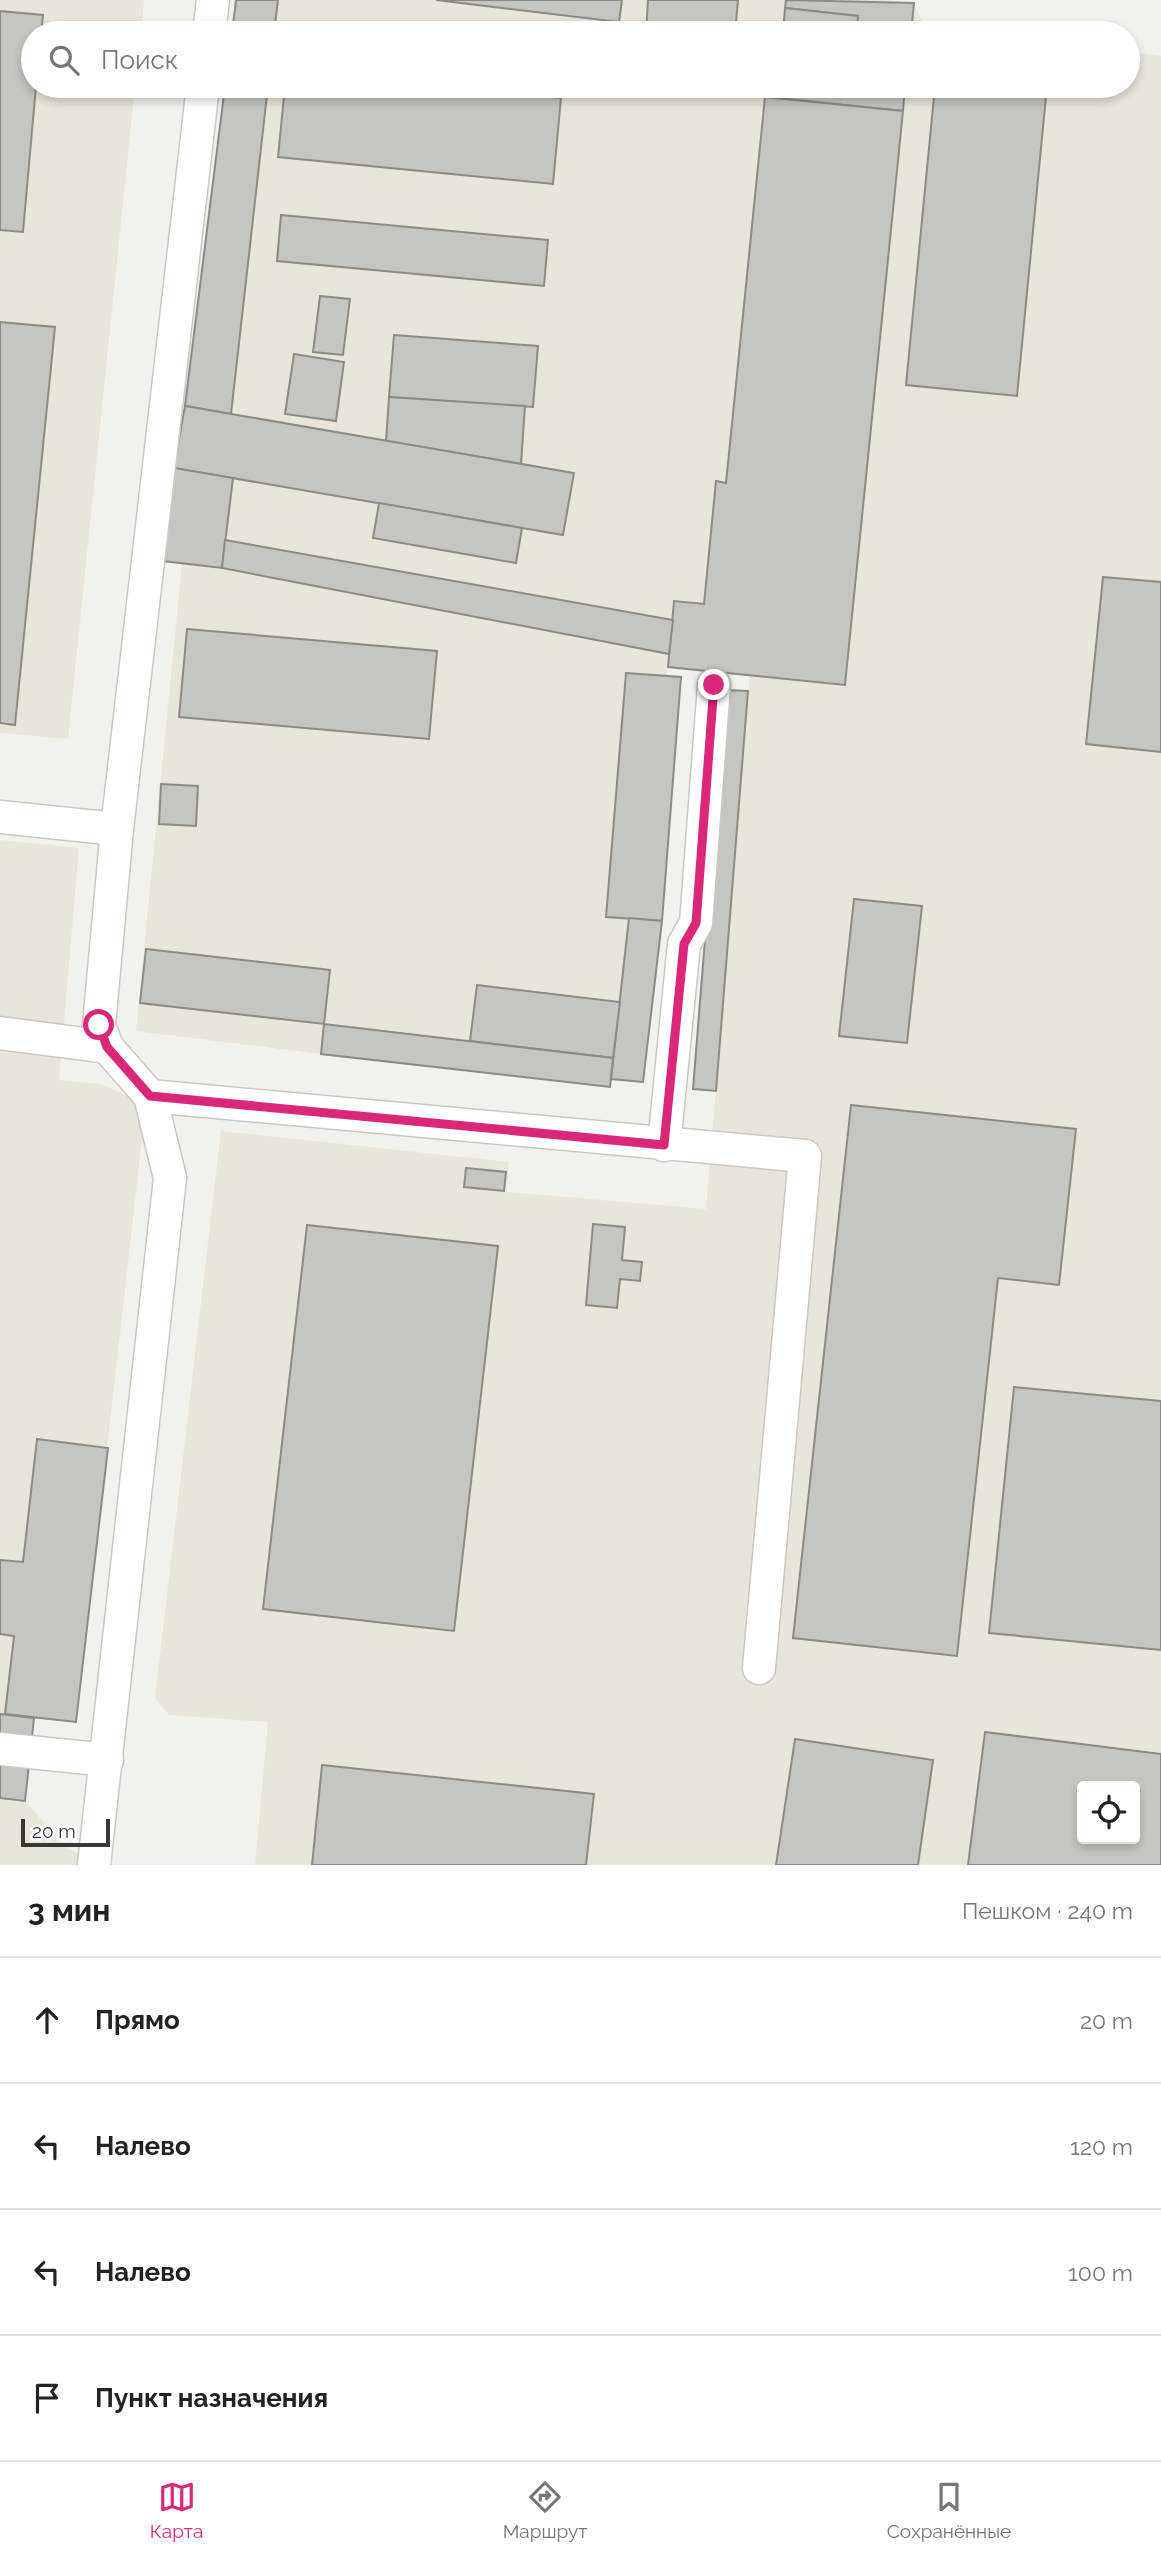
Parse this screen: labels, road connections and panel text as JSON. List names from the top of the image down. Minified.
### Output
{"scale_bar":"20 m","page":{"search":"Поиск","scale":"20 m","heading":["3 мин","Пешком · 240 m"],"list":[["Прямо","20 m"],["Налево","120 m"],["Налево","100 m"],"Пункт назначения"],"nav":["Карта","Маршрут","Сохранённые"]}}
